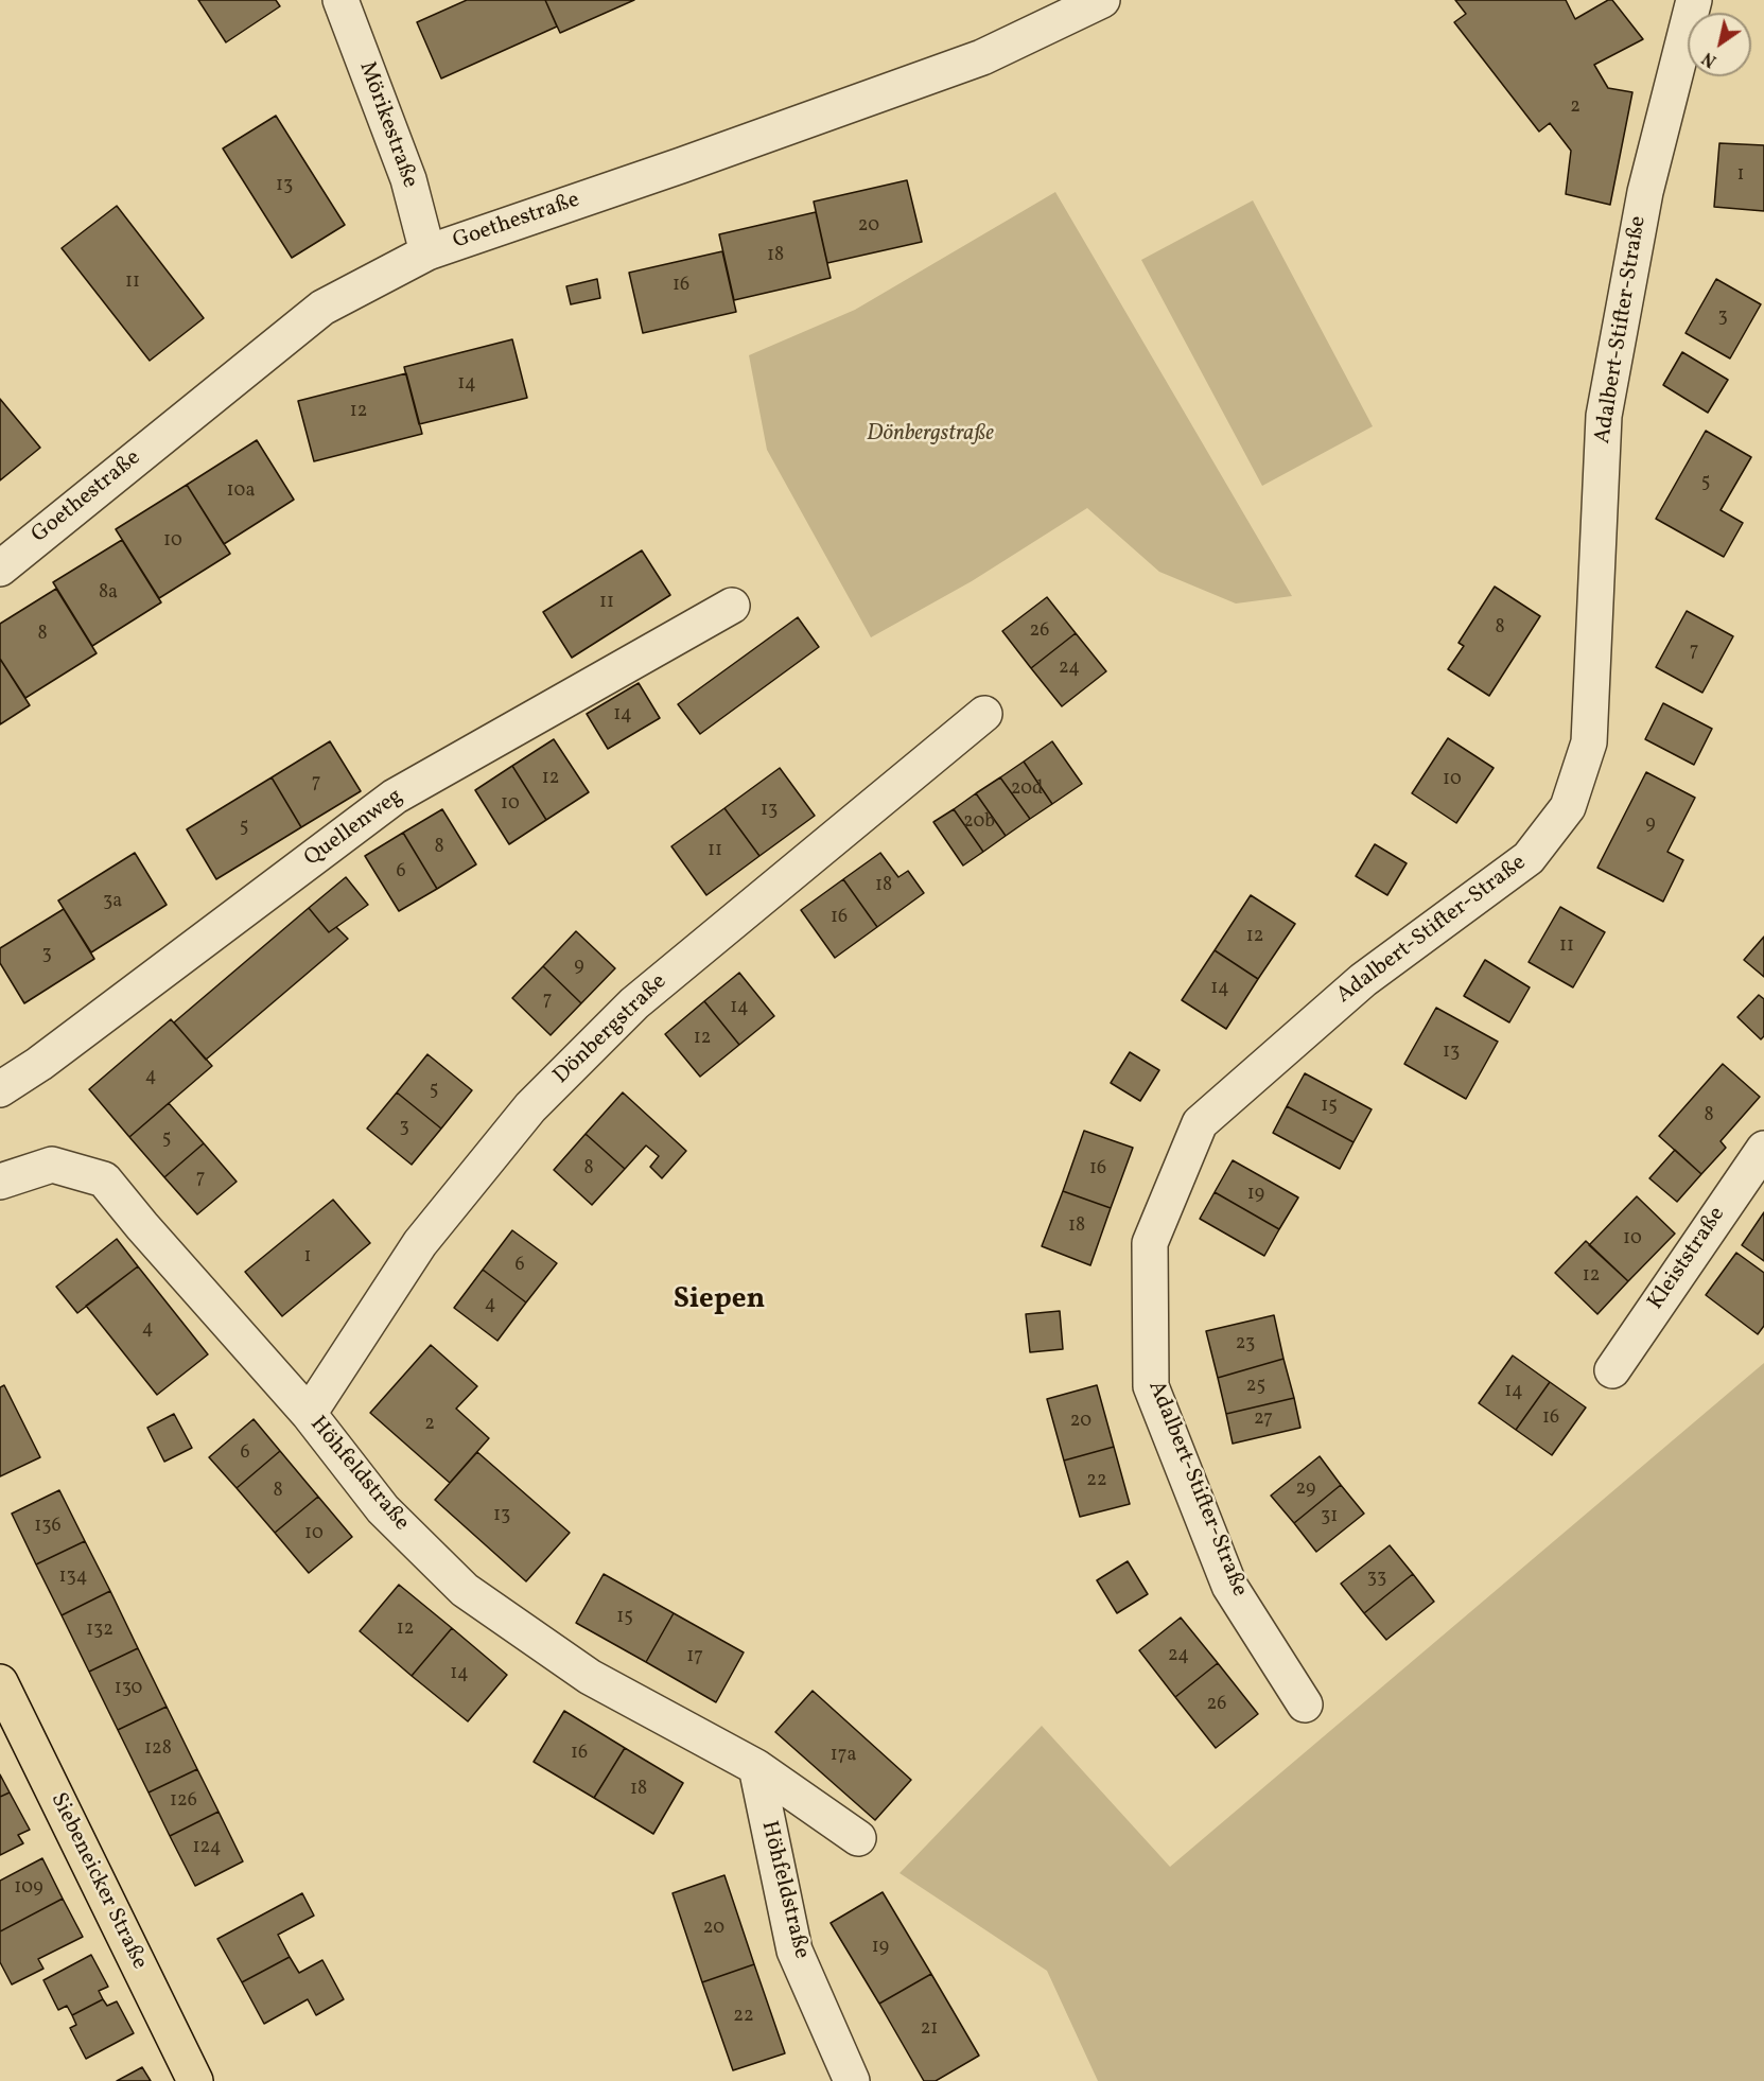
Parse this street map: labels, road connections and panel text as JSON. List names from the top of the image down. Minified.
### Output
{"streets":{"main road":["Siebeneicker Straße"],"street":["Mörikestraße","Goethestraße","Adalbert-Stifter-Straße","Quellenweg","Dönbergstraße","Kleiststraße","Höhfeldstraße"]},"crossings":[["Mörikestraße","Goethestraße"],["Dönbergstraße","Höhfeldstraße"]],"districts":["Siepen"],"parks":["Dönbergstraße"],"house_numbers":["2","1","13","20","18","11","16","3","14","12","5","10a","10","8a","11","8","26","8","7","24","14","12","10","7","20d","10","13","20b","9","5","8","11","6","18","3a","16","12","11","3","9","14","7","14","12","13","4","5","15","8","3","5","8","16","7","19","18","10","1","6","12","4","4","23","25","14","16","27","20","2","6","22","29","8","13","31","136","10","134","33","15","12","132","24","17","14","130","26","128","16","17a","18","126","124","109","20","19","22","21"],"north":"bottom left"}
